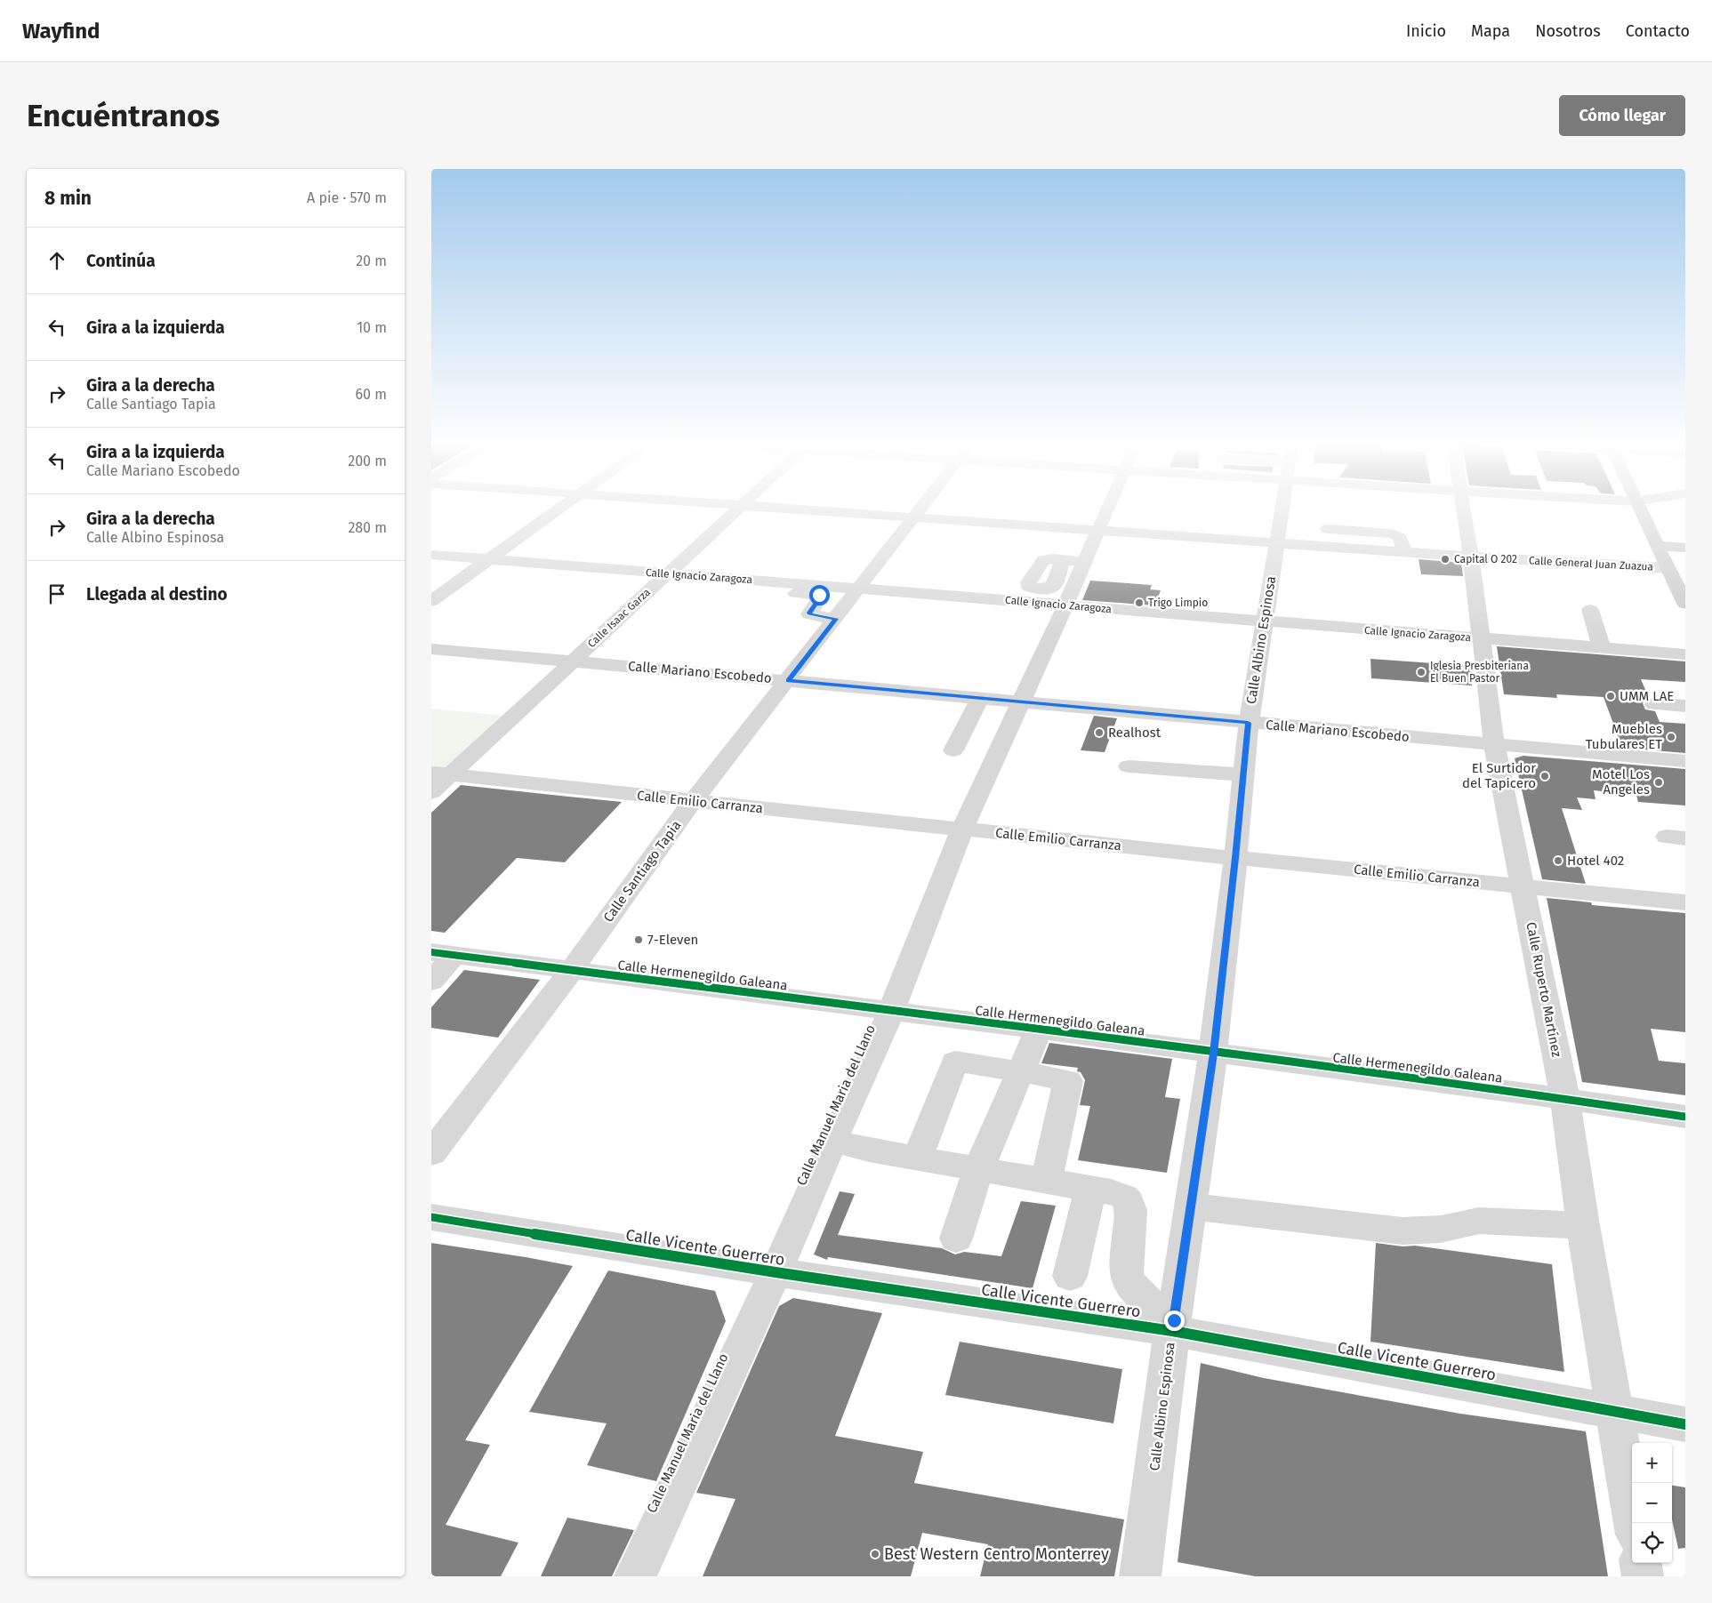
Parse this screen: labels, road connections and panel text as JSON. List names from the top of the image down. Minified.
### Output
{"streets":{"main road":["Calle General Juan Zuazua"],"street":["Calle Ignacio Zaragoza","Calle Isaac Garza","Calle Albino Espinosa","Calle Mariano Escobedo","Calle Emilio Carranza","Calle Santiago Tapia","Calle Hermenegildo Galeana","Calle Ruperto Martínez","Calle Manuel Maria del Llano","Calle Vicente Guerrero"]},"crossings":[["Calle General Juan Zuazua","Calle Albino Espinosa"],["Calle General Juan Zuazua","Calle Santiago Tapia"],["Calle General Juan Zuazua","Calle Ruperto Martínez"],["Calle General Juan Zuazua","Calle Manuel Maria del Llano"],["Calle Ignacio Zaragoza","Calle Isaac Garza"],["Calle Ignacio Zaragoza","Calle Albino Espinosa"],["Calle Ignacio Zaragoza","Calle Santiago Tapia"],["Calle Ignacio Zaragoza","Calle Ruperto Martínez"],["Calle Ignacio Zaragoza","Calle Manuel Maria del Llano"],["Calle Isaac Garza","Calle Mariano Escobedo"],["Calle Isaac Garza","Calle Emilio Carranza"],["Calle Albino Espinosa","Calle Mariano Escobedo"],["Calle Albino Espinosa","Calle Emilio Carranza"],["Calle Albino Espinosa","Calle Hermenegildo Galeana"],["Calle Albino Espinosa","Calle Vicente Guerrero"],["Calle Mariano Escobedo","Calle Santiago Tapia"],["Calle Mariano Escobedo","Calle Ruperto Martínez"],["Calle Mariano Escobedo","Calle Manuel Maria del Llano"],["Calle Emilio Carranza","Calle Santiago Tapia"],["Calle Emilio Carranza","Calle Ruperto Martínez"],["Calle Emilio Carranza","Calle Manuel Maria del Llano"],["Calle Santiago Tapia","Calle Hermenegildo Galeana"],["Calle Hermenegildo Galeana","Calle Ruperto Martínez"],["Calle Hermenegildo Galeana","Calle Manuel Maria del Llano"],["Calle Ruperto Martínez","Calle Vicente Guerrero"],["Calle Manuel Maria del Llano","Calle Vicente Guerrero"]],"places":["Capital O 202","Trigo Limpio","Iglesia Presbiteriana El Buen Pastor","UMM LAE","Realhost","Muebles Tubulares ET","El Surtidor del Tapicero","Motel Los Angeles","Hotel 402","7-Eleven","Best Western Centro Monterrey"],"page":{"header":"Wayfind","nav":["Inicio","Mapa","Nosotros","Contacto"],"buttons":"Cómo llegar","title":"Encuéntranos","heading":["8 min","A pie · 570 m"],"list":[["Continúa","20 m"],["Gira a la izquierda","10 m"],["Gira a la derecha","Calle Santiago Tapia","60 m"],["Gira a la izquierda","Calle Mariano Escobedo","200 m"],["Gira a la derecha","Calle Albino Espinosa","280 m"],"Llegada al destino"],"map_buttons":["+","−"]}}
